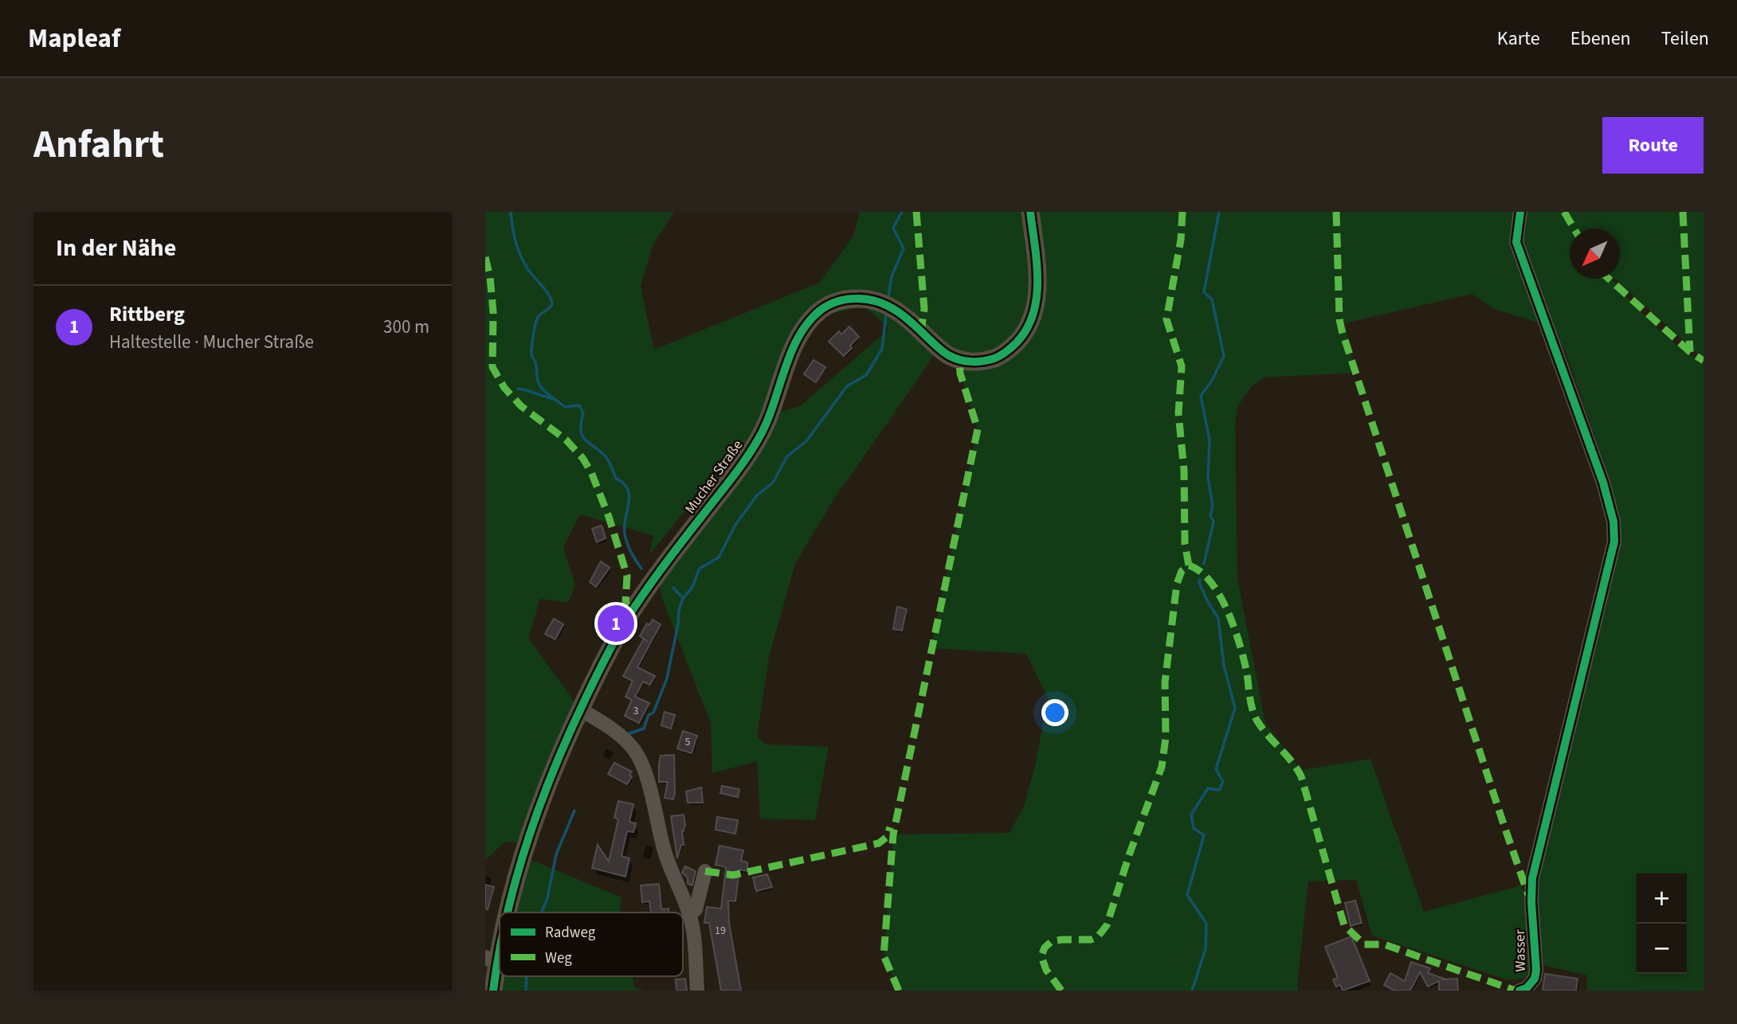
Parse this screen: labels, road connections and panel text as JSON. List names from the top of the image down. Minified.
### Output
{"streets":{"main road":["Mucher Straße"],"street":["Wasser"]},"house_numbers":["3","5","19"],"legend":["Radweg","Weg"],"north":"bottom left","page":{"header":"Mapleaf","nav":["Karte","Ebenen","Teilen"],"title":"Anfahrt","buttons":"Route","heading":"In der Nähe","list":[{"mark":"1","name":"Rittberg","note":"Haltestelle · Mucher Straße","value":"300 m"}],"pins":"1","map_buttons":["+","−"]}}
